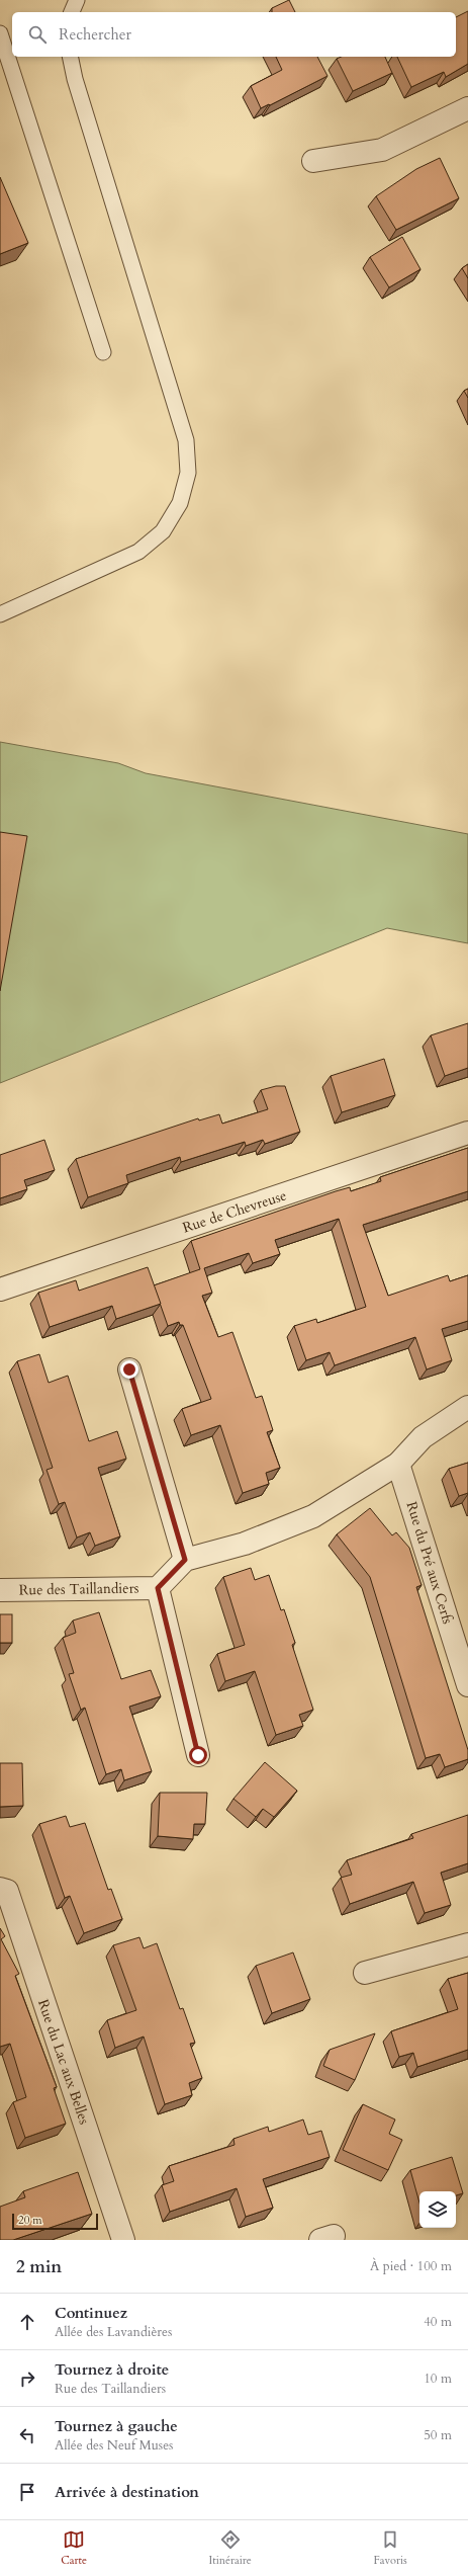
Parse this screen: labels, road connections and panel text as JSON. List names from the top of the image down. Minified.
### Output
{"streets":{"street":["Rue de Chevreuse","Rue du Pré aux Cerfs","Rue des Taillandiers","Rue du Lac aux Belles"]},"scale_bar":"20 m","page":{"search":"Rechercher","scale":"20 m","heading":["2 min","À pied · 100 m"],"list":[["Continuez","Allée des Lavandières","40 m"],["Tournez à droite","Rue des Taillandiers","10 m"],["Tournez à gauche","Allée des Neuf Muses","50 m"],"Arrivée à destination"],"nav":["Carte","Itinéraire","Favoris"]}}
